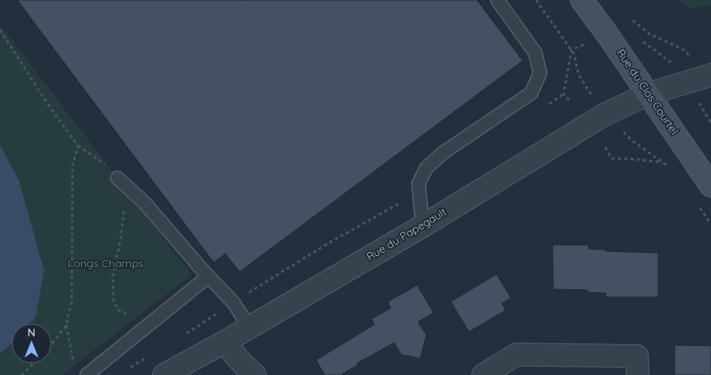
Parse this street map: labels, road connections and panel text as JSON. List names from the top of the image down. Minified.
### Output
{"streets":{"main road":["Rue du Clos Courtel"],"street":["Rue du Papegault"]},"crossings":[["Rue du Clos Courtel","Rue du Papegault"]],"parks":["Longs Champs"],"north":"top"}
